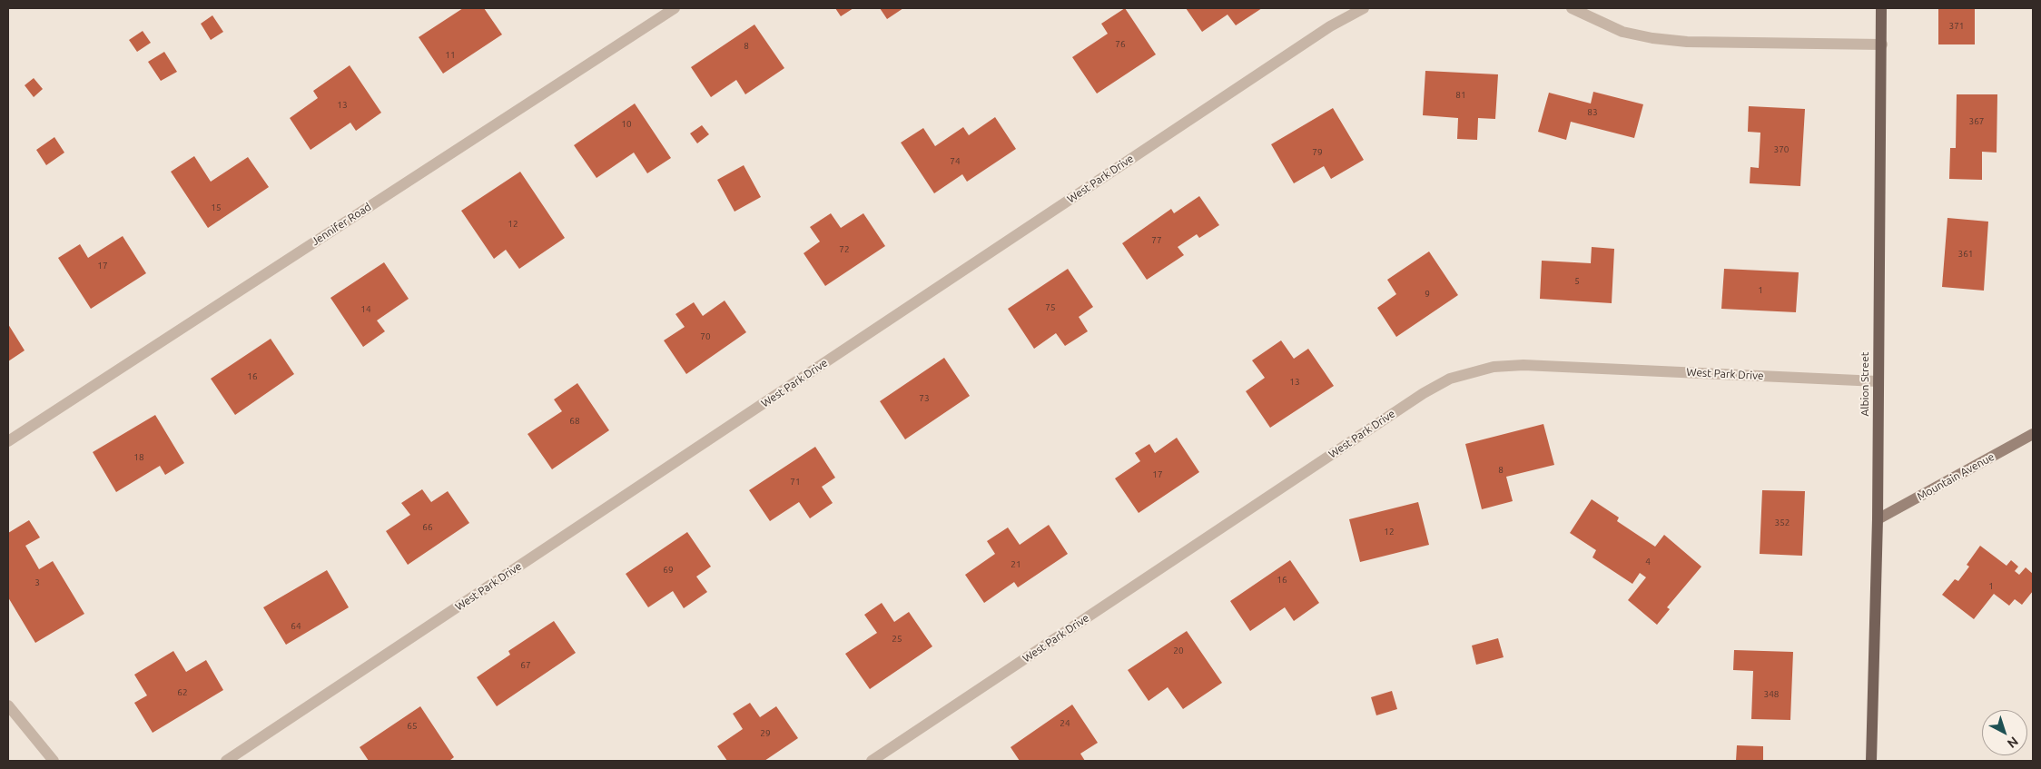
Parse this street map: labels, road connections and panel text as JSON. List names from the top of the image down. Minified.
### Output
{"streets":{"main road":["Albion Street","Mountain Avenue"],"street":["West Park Drive","Jennifer Road"]},"crossings":[["West Park Drive","Albion Street"],["Albion Street","Mountain Avenue"]],"house_numbers":["371","76","8","11","81","13","83","367","10","370","79","74","15","12","77","72","361","17","5","1","9","75","14","70","16","13","73","68","18","8","17","71","352","66","12","4","21","69","16","3","1","64","25","20","67","62","348","24","65","29"],"north":"bottom right"}
